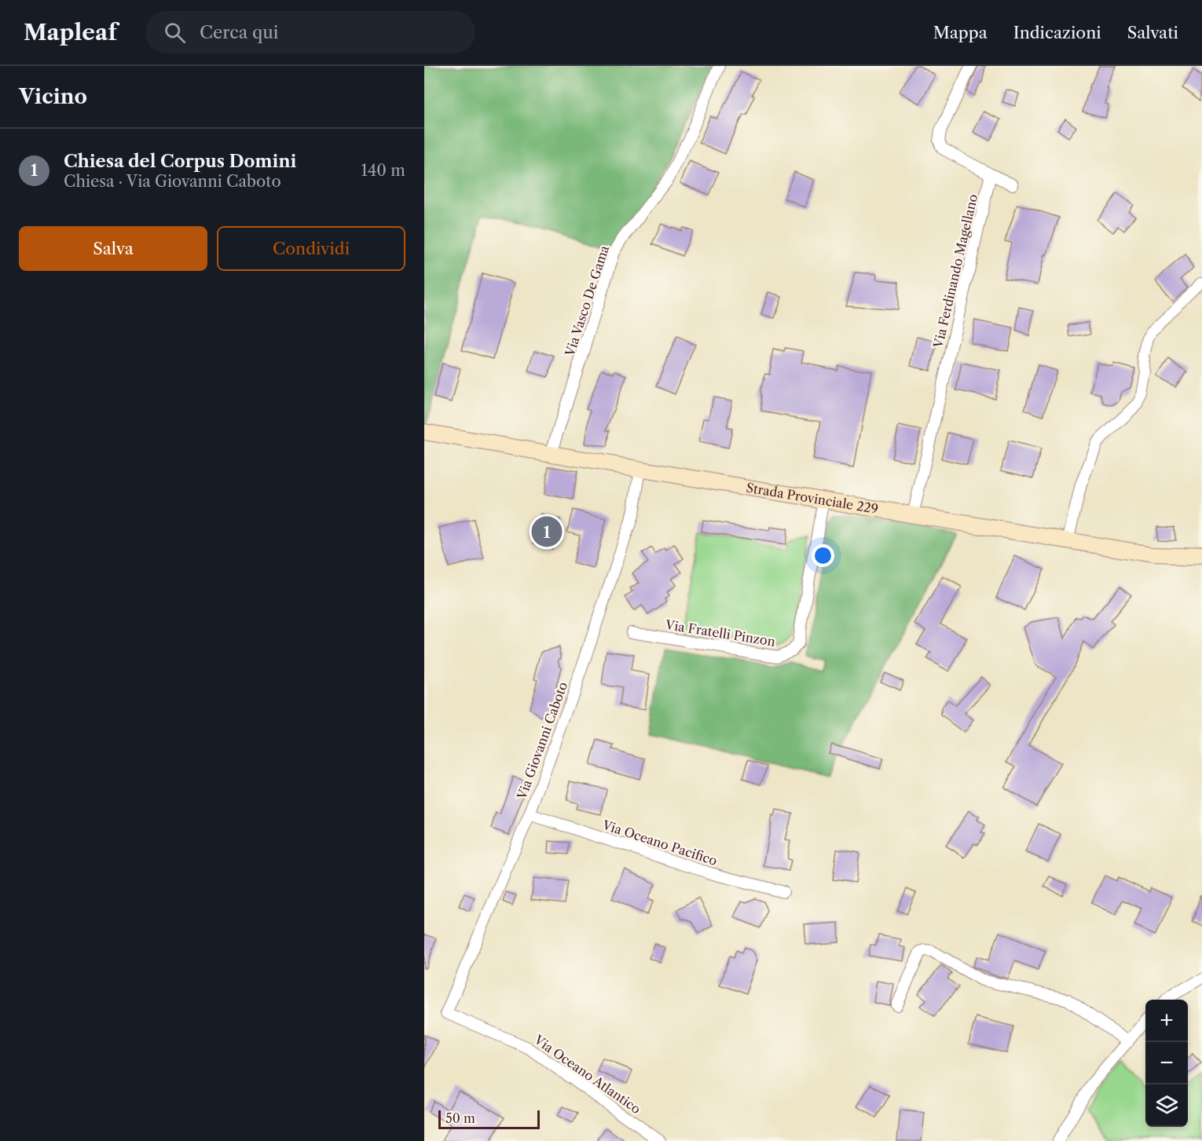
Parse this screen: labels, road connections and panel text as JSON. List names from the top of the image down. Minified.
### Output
{"streets":{"street":["Via Ferdinando Magellano","Via Vasco De Gama","Strada Provinciale 229","Via Fratelli Pinzon","Via Giovanni Caboto","Via Oceano Pacifico","Via Oceano Atlantico"]},"crossings":[["Via Ferdinando Magellano","Strada Provinciale 229"],["Via Vasco De Gama","Strada Provinciale 229"],["Strada Provinciale 229","Via Fratelli Pinzon"],["Strada Provinciale 229","Via Giovanni Caboto"],["Via Giovanni Caboto","Via Oceano Pacifico"],["Via Giovanni Caboto","Via Oceano Atlantico"]],"scale_bar":"50 m","page":{"header":"Mapleaf","search":"Cerca qui","nav":["Mappa","Indicazioni","Salvati"],"heading":"Vicino","list":[{"mark":"1","name":"Chiesa del Corpus Domini","note":"Chiesa · Via Giovanni Caboto","value":"140 m"}],"buttons":["Salva","Condividi"],"pins":"1","map_buttons":["+","−"],"scale":"50 m"}}
